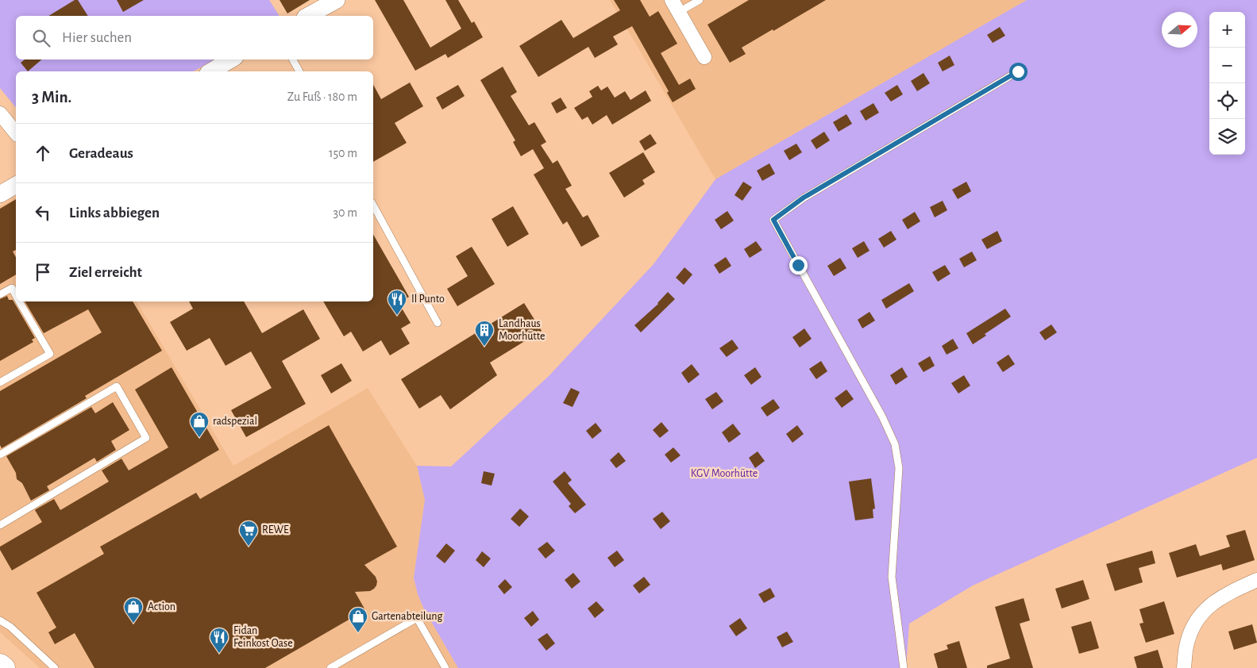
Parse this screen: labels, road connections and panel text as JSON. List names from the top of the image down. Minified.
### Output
{"parks":["KGV Moorhütte"],"places":{"restaurant":["Il Punto","Fidan Feinkost Oase"],"building":["Landhaus Moorhütte"],"shop":["radspezial","Action","Gartenabteilung"],"supermarket":["REWE"]},"north":"right","page":{"map_buttons":["+","−"],"search":"Hier suchen","heading":["3 Min.","Zu Fuß · 180 m"],"list":[["Geradeaus","150 m"],["Links abbiegen","30 m"],"Ziel erreicht"]}}
